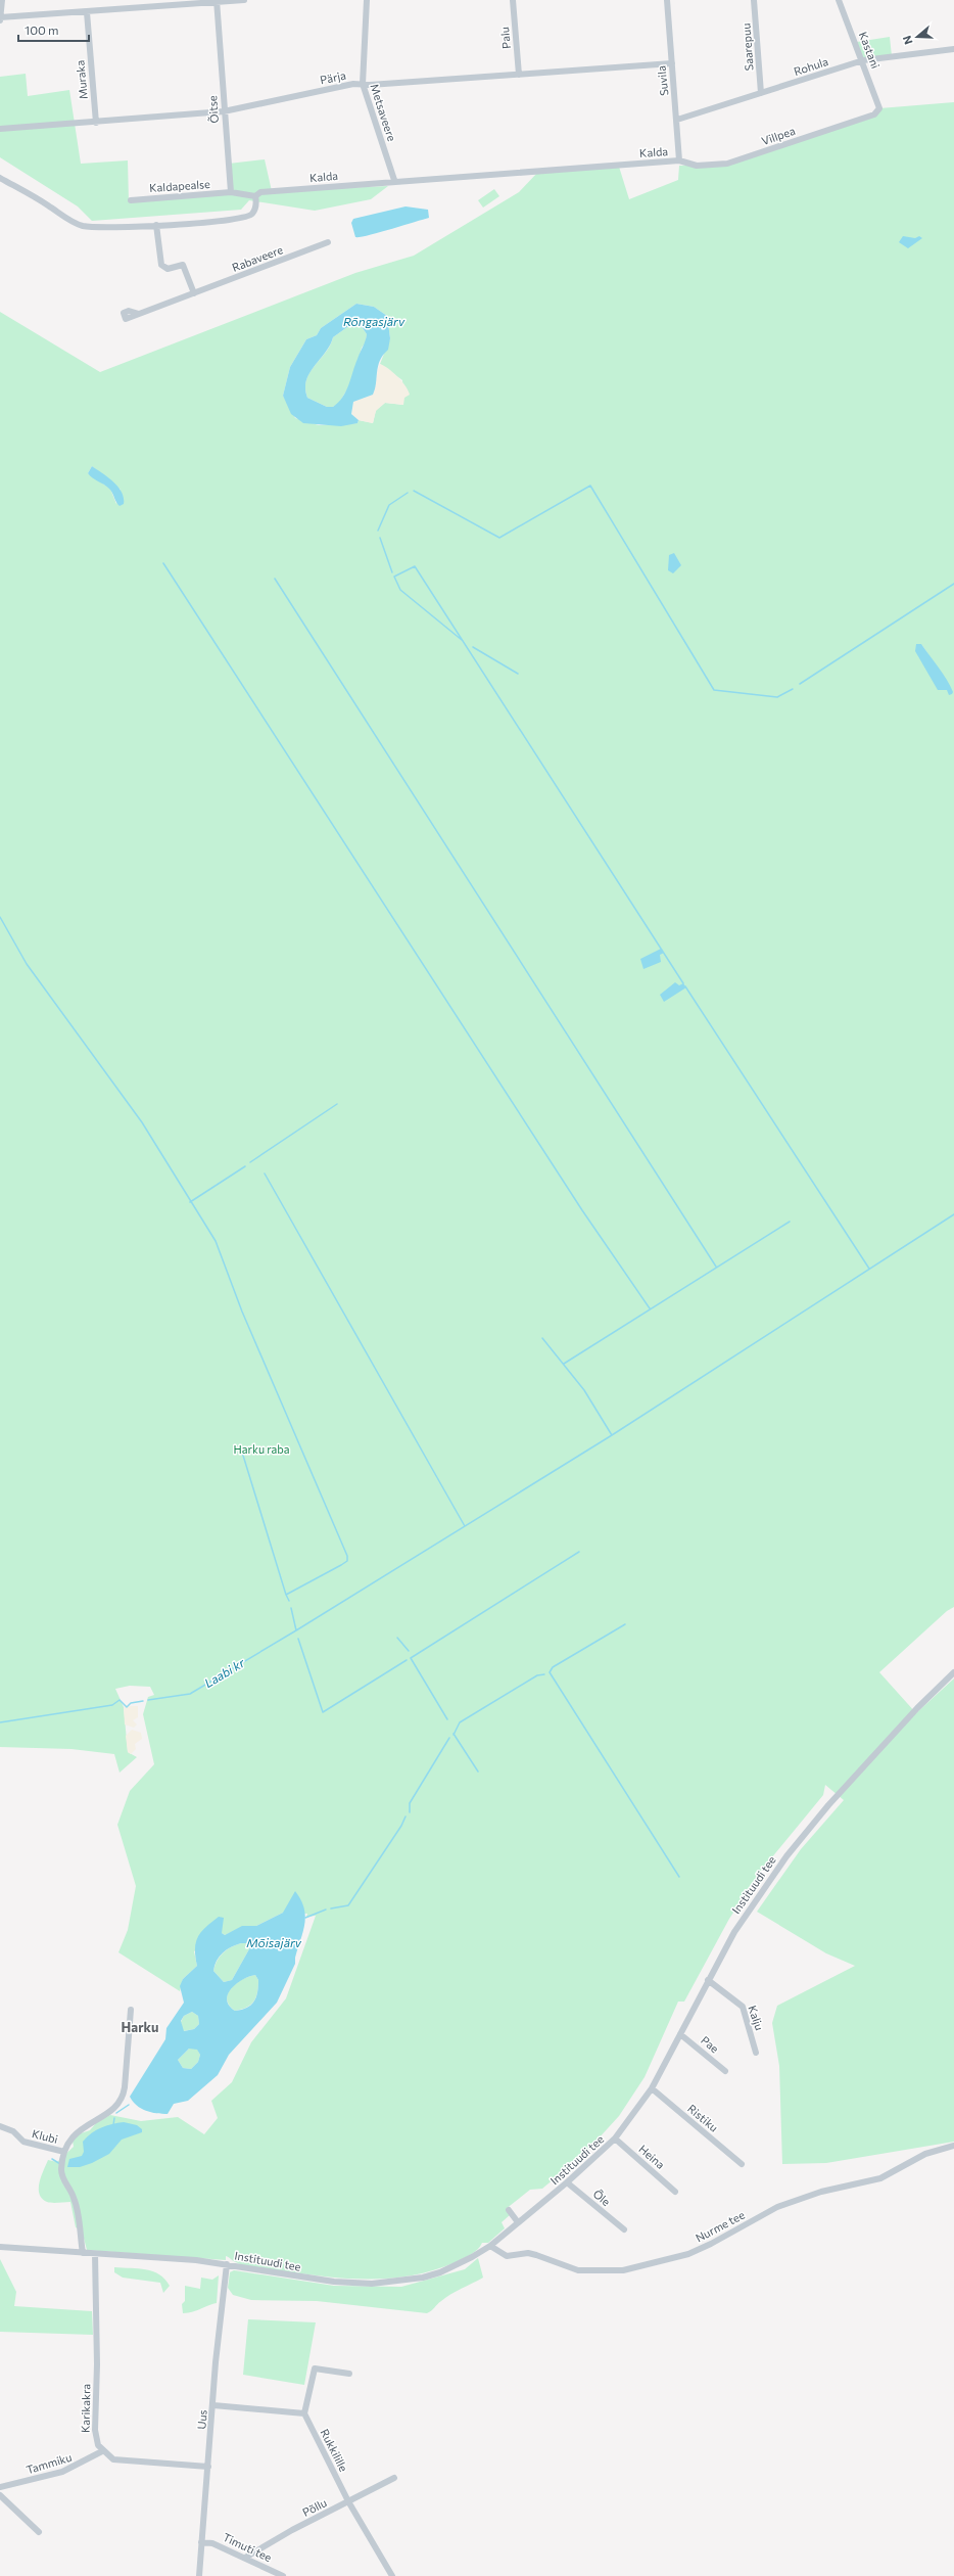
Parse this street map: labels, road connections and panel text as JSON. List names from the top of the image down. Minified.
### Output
{"streets":{"street":["Palu","Saarepuu","Kastani","Rohula","Pärja","Muraka","Suvila","Õitse","Metsaveere","Villpea","Kalda","Kaldapealse","Rabaveere","Instituudi tee","Kalju","Pae","Ristiku","Klubi","Heina","Õle","Nurme tee","Karikakra","Uus","Rukkilille","Tammiku","Põllu","Timuti tee"]},"crossings":[["Palu","Pärja"],["Saarepuu","Rohula"],["Kastani","Rohula"],["Kastani","Villpea"],["Rohula","Suvila"],["Pärja","Muraka"],["Pärja","Suvila"],["Pärja","Õitse"],["Pärja","Metsaveere"],["Suvila","Villpea"],["Suvila","Kalda"],["Õitse","Kaldapealse"],["Metsaveere","Kalda"],["Villpea","Kalda"],["Instituudi tee","Kalju"],["Instituudi tee","Pae"],["Instituudi tee","Ristiku"],["Instituudi tee","Heina"],["Instituudi tee","Õle"],["Instituudi tee","Nurme tee"],["Instituudi tee","Karikakra"],["Instituudi tee","Uus"],["Karikakra","Tammiku"],["Uus","Timuti tee"],["Rukkilille","Põllu"],["Põllu","Timuti tee"]],"districts":["Harku"],"water":["Rõngasjärv","Laabi kr","Mõisajärv"],"parks":["Harku raba"],"scale_bar":"100 m","north":"left"}
